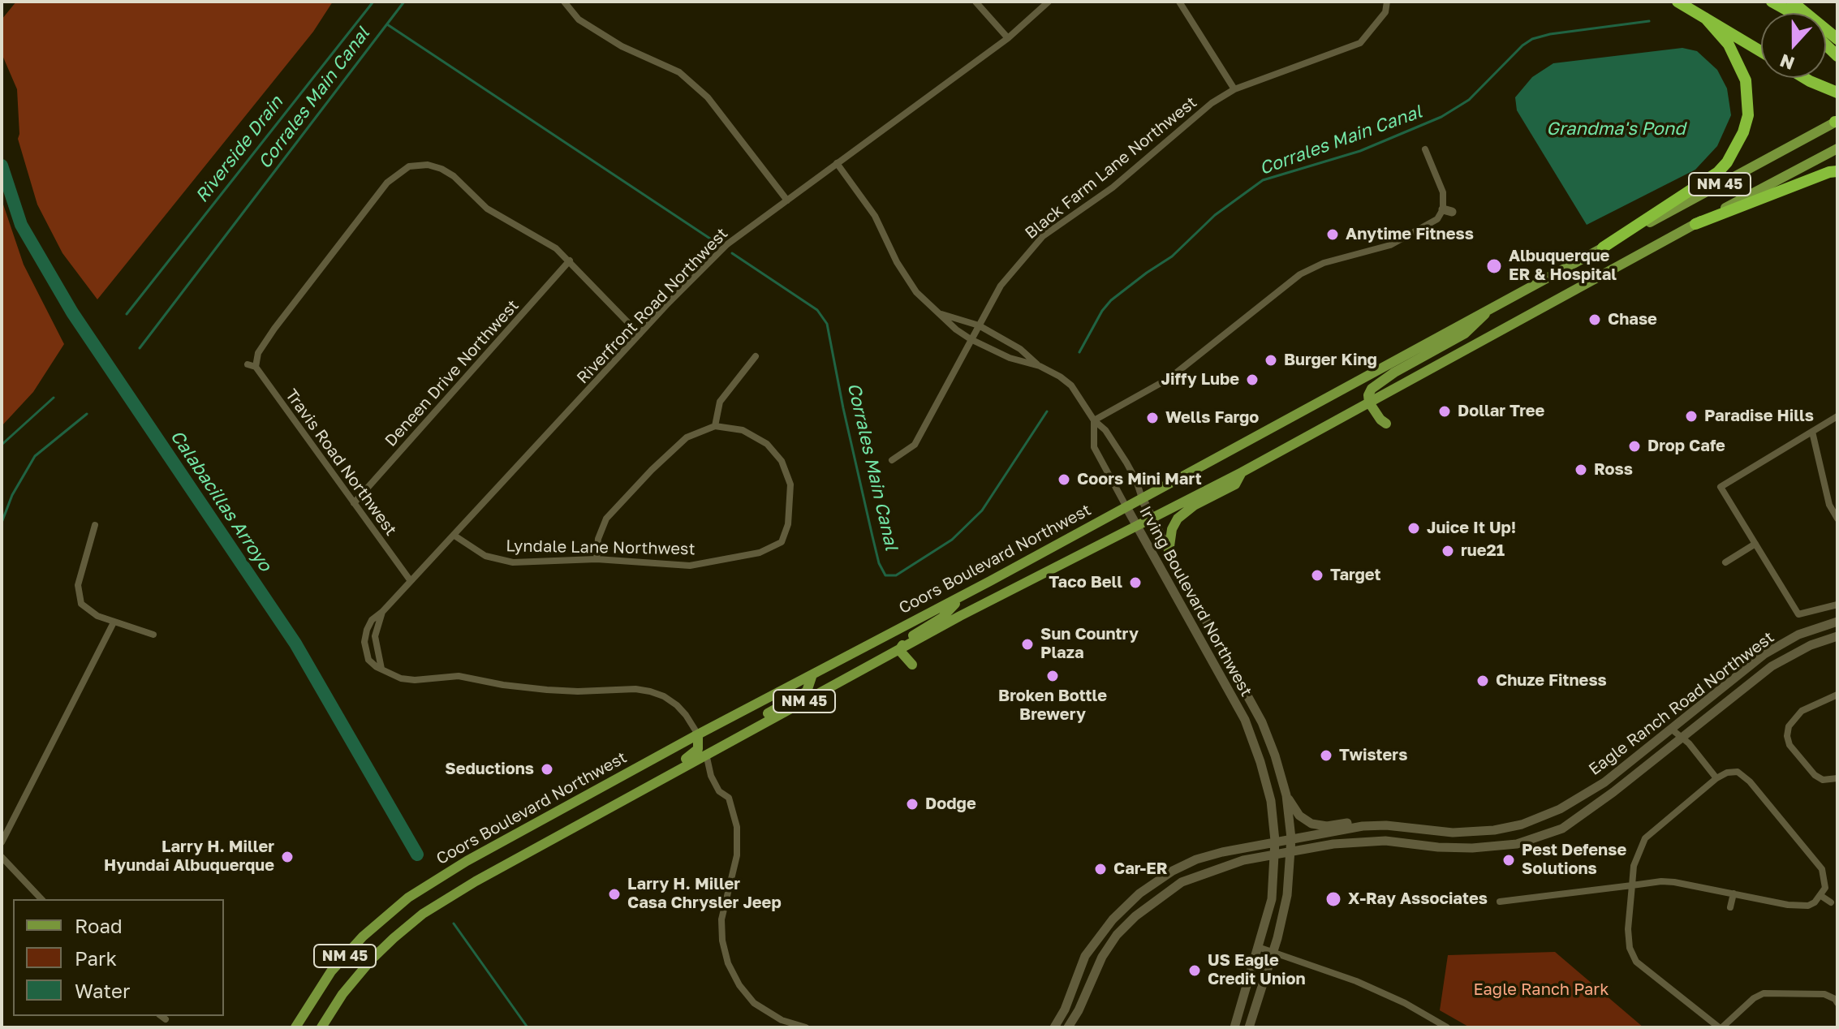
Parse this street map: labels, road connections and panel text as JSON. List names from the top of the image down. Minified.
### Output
{"streets":{"main road":["NM 45","Coors Boulevard Northwest","Irving Boulevard Northwest","Eagle Ranch Road Northwest"],"street":["Black Farm Lane Northwest","Riverfront Road Northwest","Deneen Drive Northwest","Travis Road Northwest","Lyndale Lane Northwest"]},"crossings":[["Riverfront Road Northwest","Travis Road Northwest"],["Riverfront Road Northwest","Lyndale Lane Northwest"],["Deneen Drive Northwest","Travis Road Northwest"],["Coors Boulevard Northwest","Irving Boulevard Northwest"],["Irving Boulevard Northwest","Eagle Ranch Road Northwest"]],"water":["Corrales Main Canal","Grandma's Pond","Riverside Drain","Calabacillas Arroyo"],"parks":["Eagle Ranch Park"],"places":["Anytime Fitness","Albuquerque ER & Hospital","Chase","Burger King","Jiffy Lube","Dollar Tree","Paradise Hills","Wells Fargo","Drop Cafe","Ross","Coors Mini Mart","Juice It Up!","rue21","Target","Taco Bell","Sun Country Plaza","Broken Bottle Brewery","Chuze Fitness","Twisters","Seductions","Dodge","Larry H. Miller Hyundai Albuquerque","Pest Defense Solutions","Car-ER","Larry H. Miller Casa Chrysler Jeep","X-Ray Associates","US Eagle Credit Union"],"legend":["Road","Park","Water"],"north":"bottom"}
